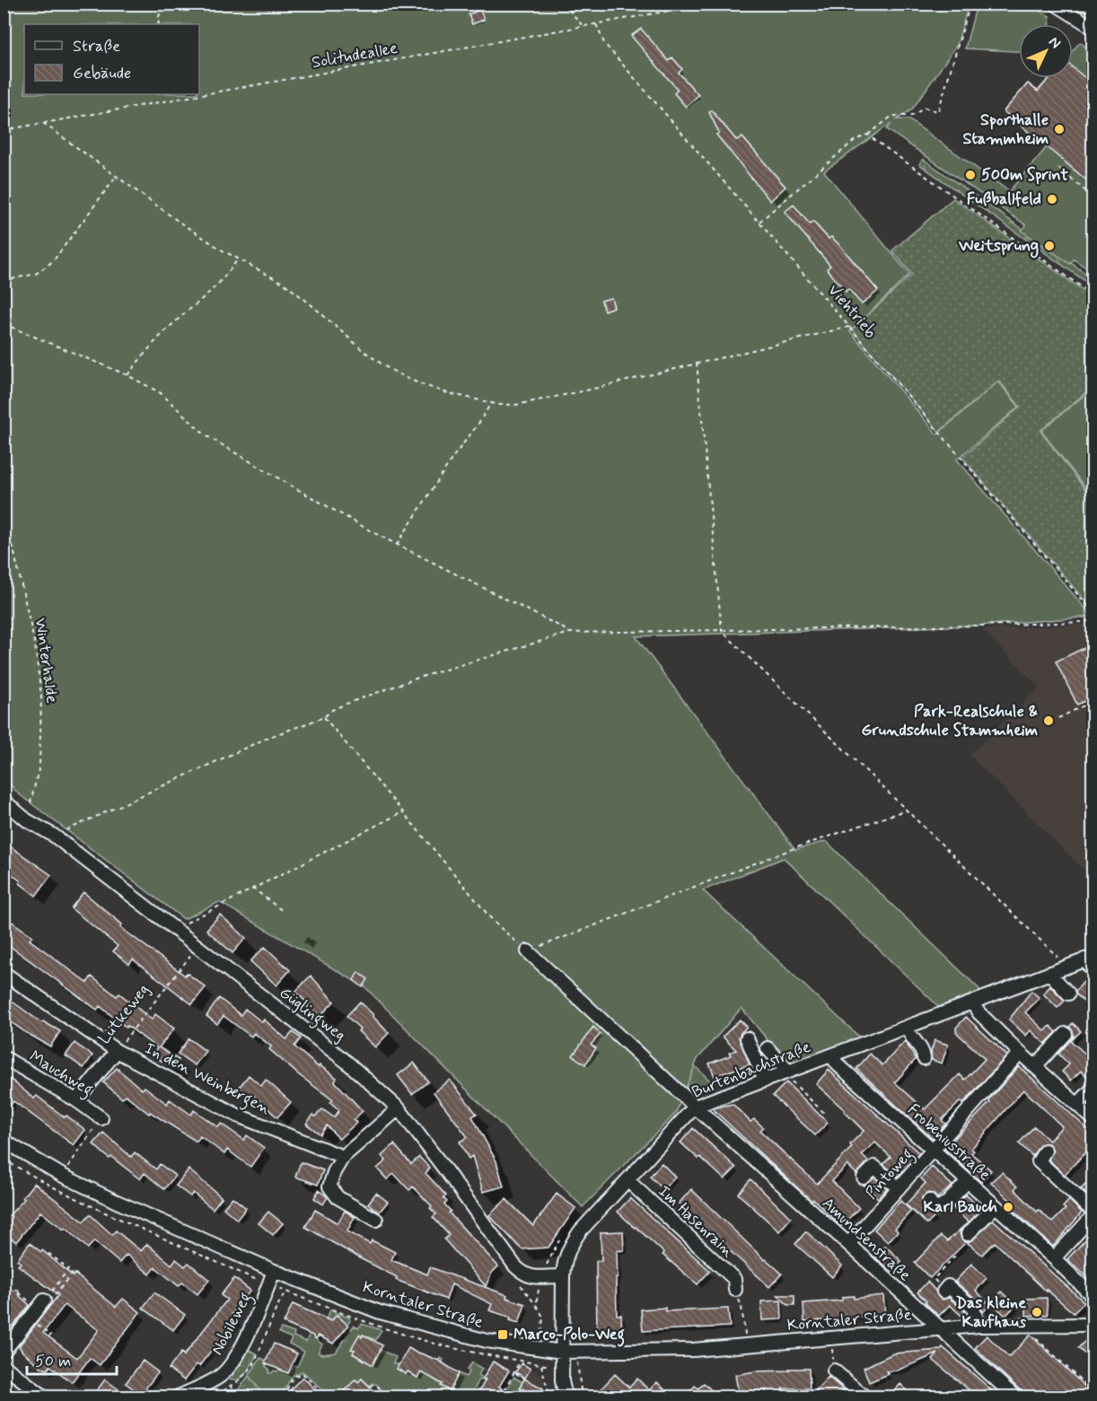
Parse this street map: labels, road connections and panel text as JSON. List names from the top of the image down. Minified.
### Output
{"streets":{"street":["Lütkeweg","Güglingweg","Burtenbachstraße","Mauchweg","In den Weinbergen","Frobeniusstraße","Pintoweg","Im Hasenrain","Amundsenstraße","Korntaler Straße","Nobileweg"],"path":["Solitudeallee","Viehtrieb","Winterhalde"]},"crossings":[["Solitudeallee","Viehtrieb"],["Winterhalde","Güglingweg"],["Lütkeweg","Güglingweg"],["Lütkeweg","Mauchweg"],["Lütkeweg","In den Weinbergen"],["Güglingweg","Burtenbachstraße"],["Burtenbachstraße","Frobeniusstraße"],["Burtenbachstraße","Im Hasenrain"],["Burtenbachstraße","Amundsenstraße"],["Burtenbachstraße","Korntaler Straße"],["Frobeniusstraße","Pintoweg"],["Pintoweg","Amundsenstraße"],["Amundsenstraße","Korntaler Straße"],["Korntaler Straße","Nobileweg"]],"places":{"other":["Sporthalle Stammheim","500m Sprint","Fußballfeld","Weitsprung","Park-Realschule & Grundschule Stammheim","Karl Bauch","Das kleine Kaufhaus"],"transit":["Marco-Polo-Weg"]},"legend":["Straße","Gebäude"],"scale_bar":"50 m","north":"top right"}
